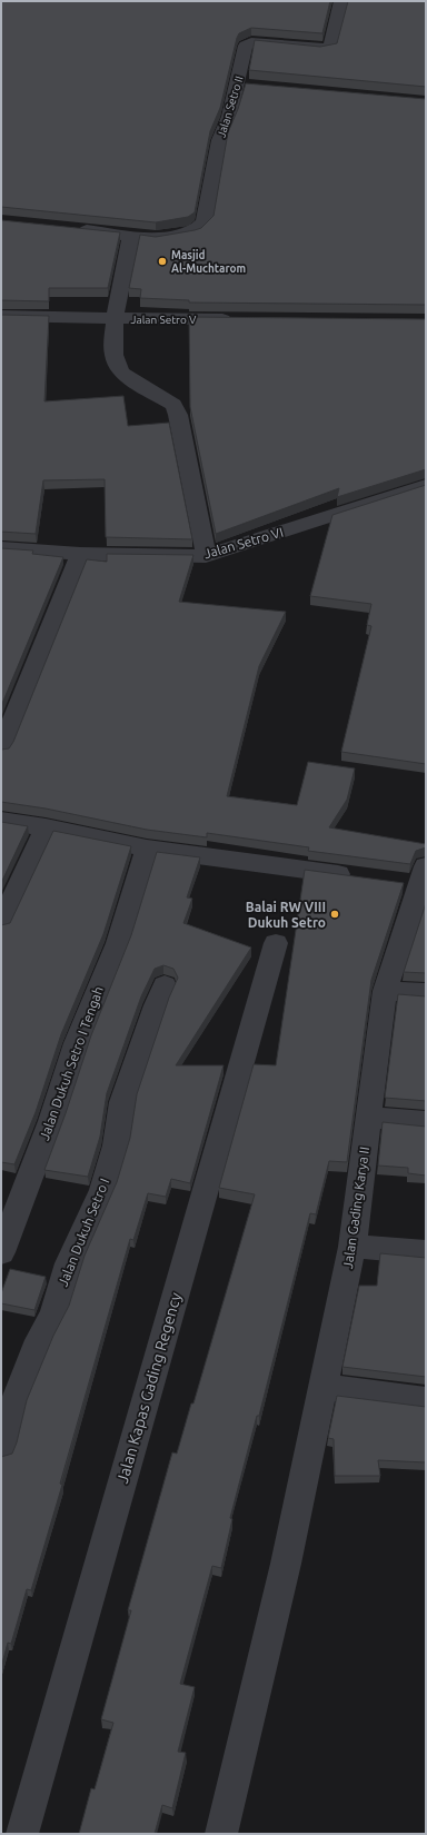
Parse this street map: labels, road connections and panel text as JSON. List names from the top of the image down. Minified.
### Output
{"streets":{"street":["Jalan Setro II","Jalan Setro V","Jalan Setro VI","Jalan Dukuh Setro I Tengah","Jalan Gading Karya II","Jalan Dukuh Setro I","Jalan Kapas Gading Regency"]},"crossings":[["Jalan Setro V","Jalan Setro VI"]],"places":["Masjid Al-Muchtarom","Balai RW VIII Dukuh Setro"]}
